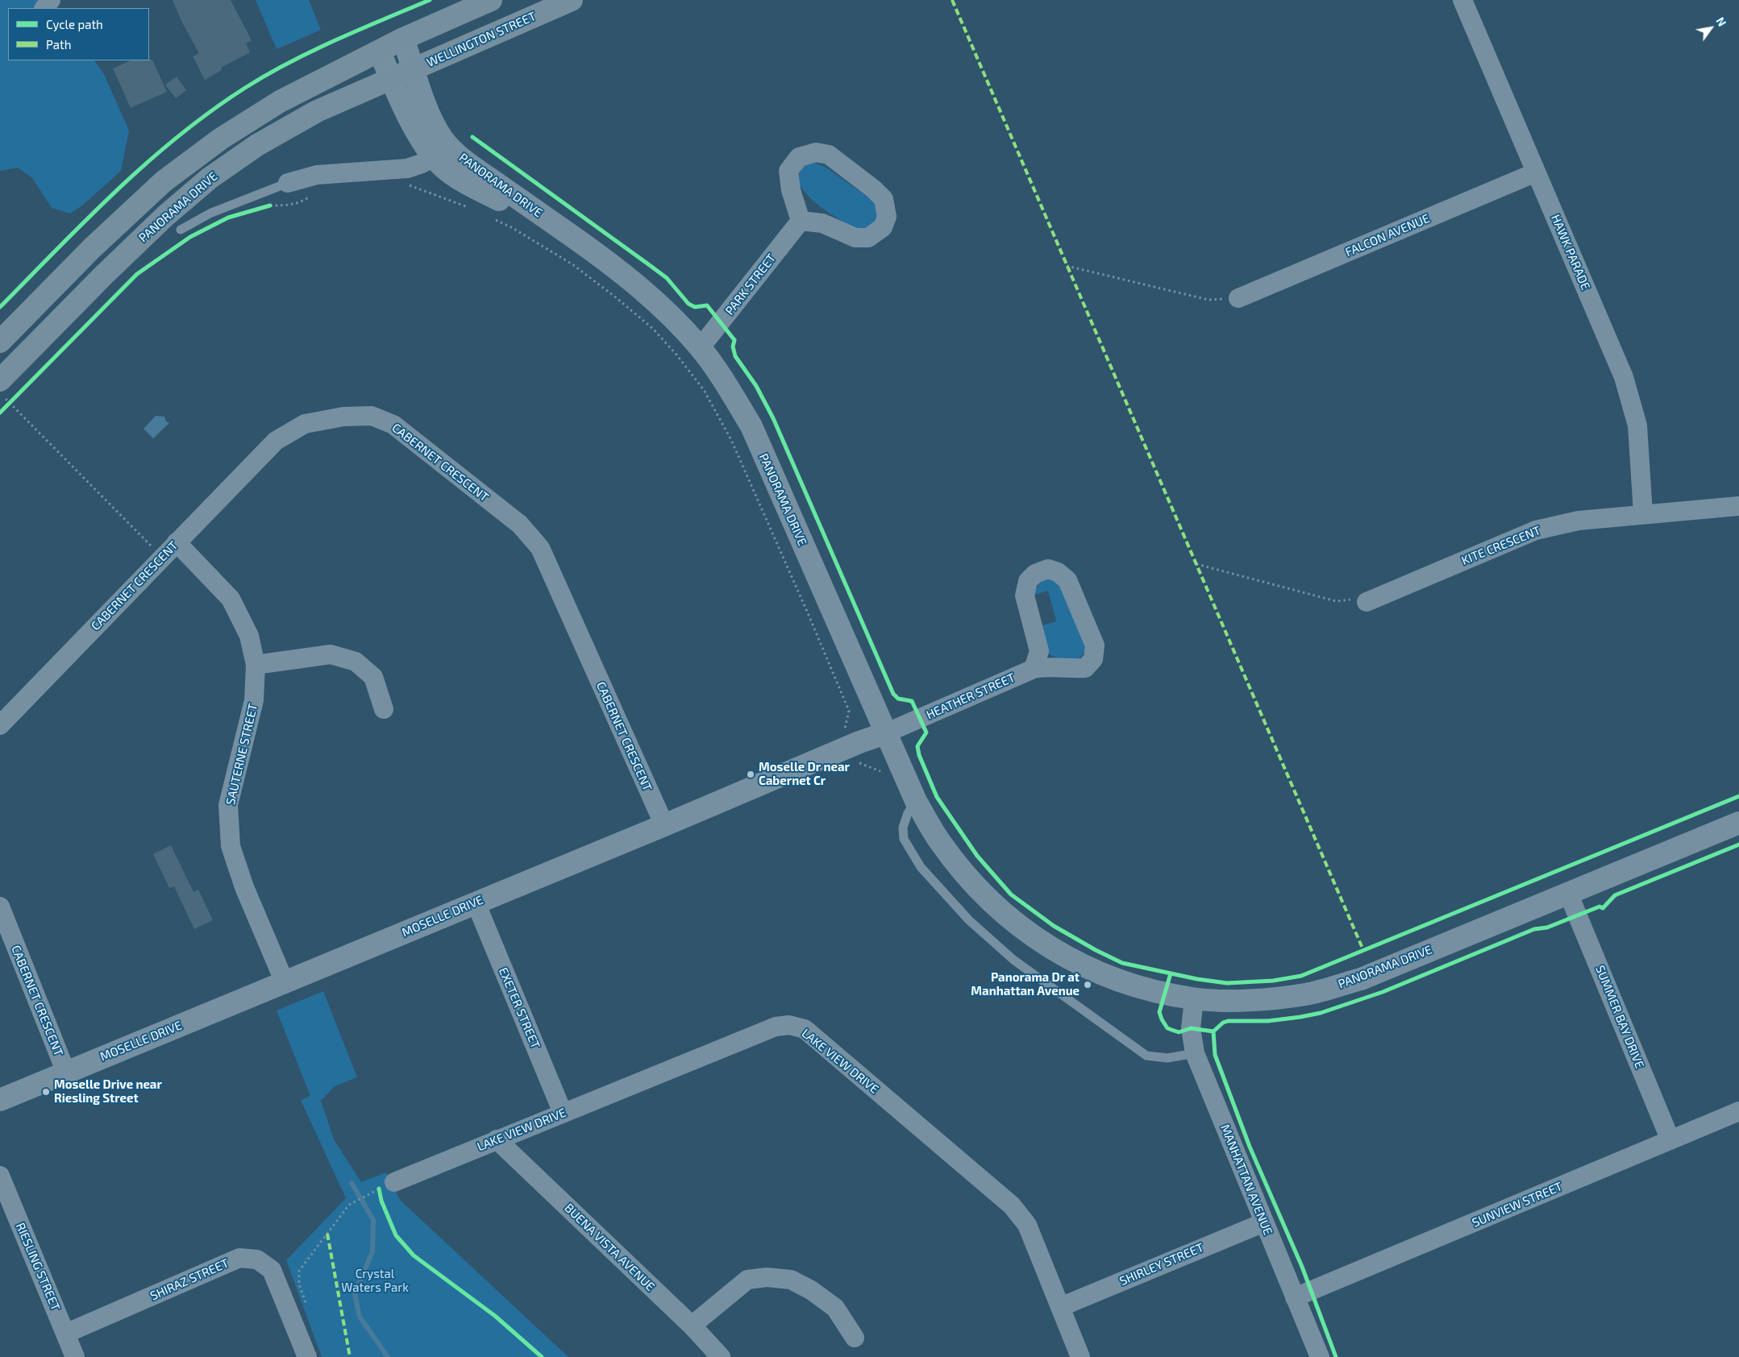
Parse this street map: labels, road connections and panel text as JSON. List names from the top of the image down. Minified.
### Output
{"streets":{"main road":["WELLINGTON STREET","PANORAMA DRIVE"],"street":["FALCON AVENUE","HAWK PARADE","PARK STREET","CABERNET CRESCENT","KITE CRESCENT","HEATHER STREET","SAUTERNE STREET","MOSELLE DRIVE","EXETER STREET","SUMMER BAY DRIVE","LAKE VIEW DRIVE","MANHATTAN AVENUE","SUNVIEW STREET","BUENA VISTA AVENUE","SHIRLEY STREET","RIESLING STREET","SHIRAZ STREET"]},"crossings":[["WELLINGTON STREET","PANORAMA DRIVE"],["PANORAMA DRIVE","PARK STREET"],["PANORAMA DRIVE","HEATHER STREET"],["PANORAMA DRIVE","MOSELLE DRIVE"],["PANORAMA DRIVE","SUMMER BAY DRIVE"],["PANORAMA DRIVE","MANHATTAN AVENUE"],["FALCON AVENUE","HAWK PARADE"],["HAWK PARADE","KITE CRESCENT"],["CABERNET CRESCENT","SAUTERNE STREET"],["CABERNET CRESCENT","MOSELLE DRIVE"],["HEATHER STREET","MOSELLE DRIVE"],["SAUTERNE STREET","MOSELLE DRIVE"],["MOSELLE DRIVE","EXETER STREET"],["EXETER STREET","LAKE VIEW DRIVE"],["SUMMER BAY DRIVE","SUNVIEW STREET"],["LAKE VIEW DRIVE","BUENA VISTA AVENUE"],["LAKE VIEW DRIVE","SHIRLEY STREET"],["MANHATTAN AVENUE","SUNVIEW STREET"],["MANHATTAN AVENUE","SHIRLEY STREET"],["RIESLING STREET","SHIRAZ STREET"]],"parks":["Crystal Waters Park"],"places":["Moselle Dr near Cabernet Cr","Panorama Dr at Manhattan Avenue","Moselle Drive near Riesling Street"],"legend":["Cycle path","Path"],"north":"top right"}
